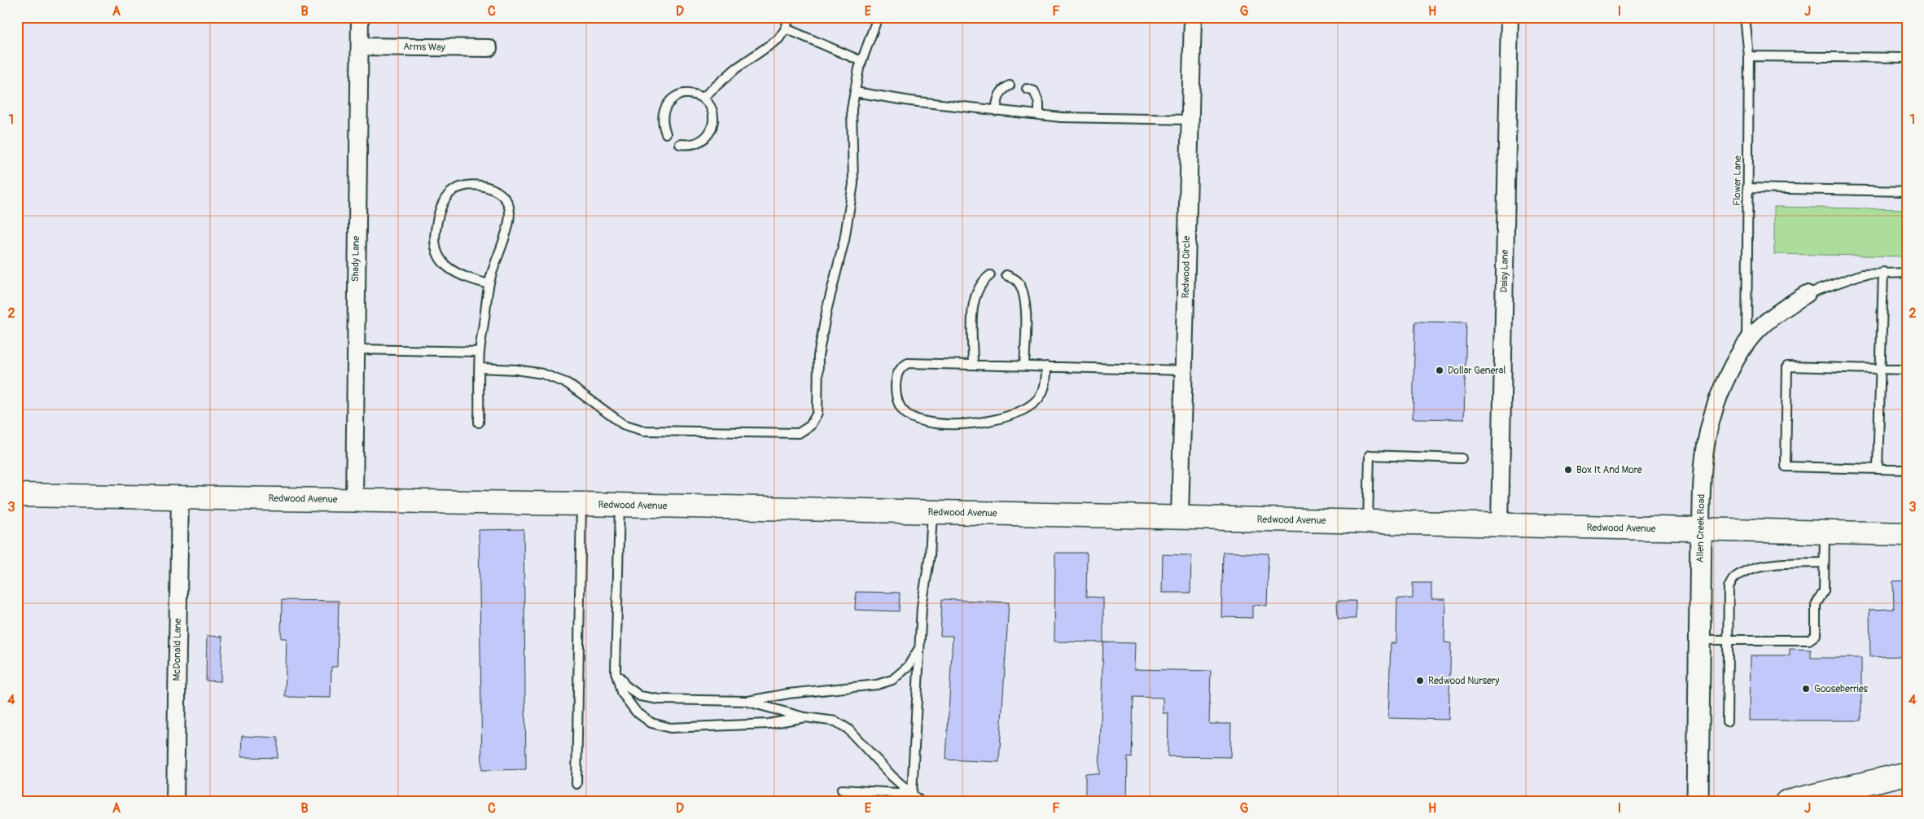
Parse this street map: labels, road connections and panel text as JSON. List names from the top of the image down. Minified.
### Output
{"streets":{"main road":["Redwood Avenue"],"street":["Arms Way","Shady Lane","Redwood Circle","Daisy Lane","Allen Creek Road","McDonald Lane"],"lane":["Flower Lane"]},"crossings":[["Arms Way","Shady Lane"],["Flower Lane","Allen Creek Road"],["Shady Lane","Redwood Avenue"],["Redwood Circle","Redwood Avenue"],["Daisy Lane","Redwood Avenue"],["Redwood Avenue","Allen Creek Road"],["Redwood Avenue","McDonald Lane"]],"places":["Dollar General","Box It And More","Redwood Nursery","Gooseberries"],"grid":{"columns":["A","B","C","D","E","F","G","H","I","J"],"rows":["1","2","3","4"]}}
